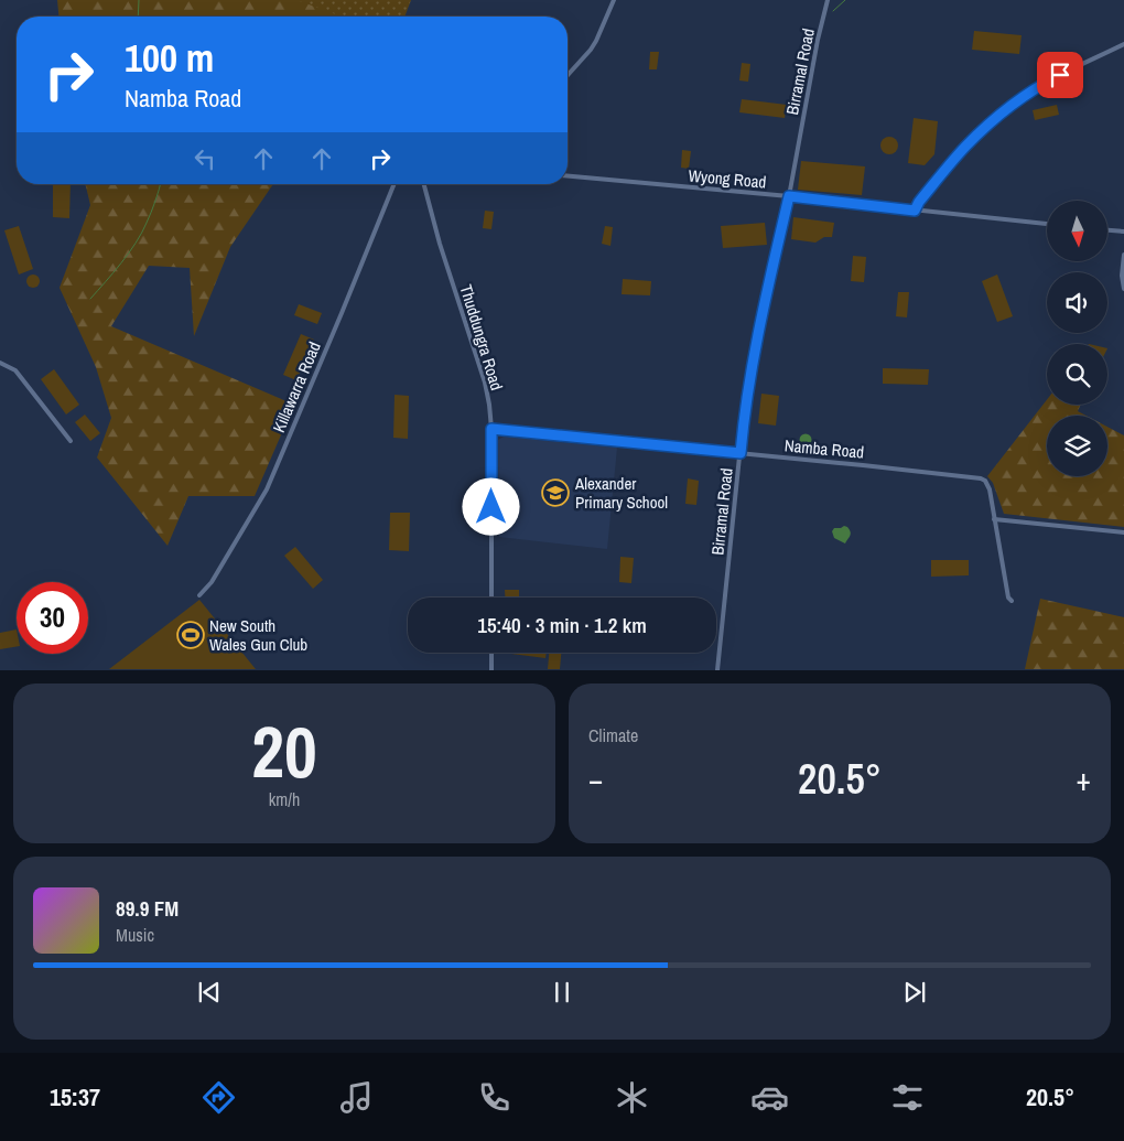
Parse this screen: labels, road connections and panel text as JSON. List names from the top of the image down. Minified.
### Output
{"streets":{"street":["Birramal Road","Wyong Road","Thuddungra Road","Killawarra Road","Namba Road"]},"crossings":[["Birramal Road","Wyong Road"],["Birramal Road","Namba Road"],["Thuddungra Road","Namba Road"]],"places":{"school or university":["Alexander Primary School"],"sports":["New South Wales Gun Club"]},"north":"bottom","page":{"turn":["100 m","Namba Road"],"limit":"30","trip":"15:40 · 3 min · 1.2 km","tile":[["20","km/h"],"Climate"],"heat":["−","20.5°","+"],"song":["89.9 FM","Music"],"tabs":["15:37","20.5°"]}}
